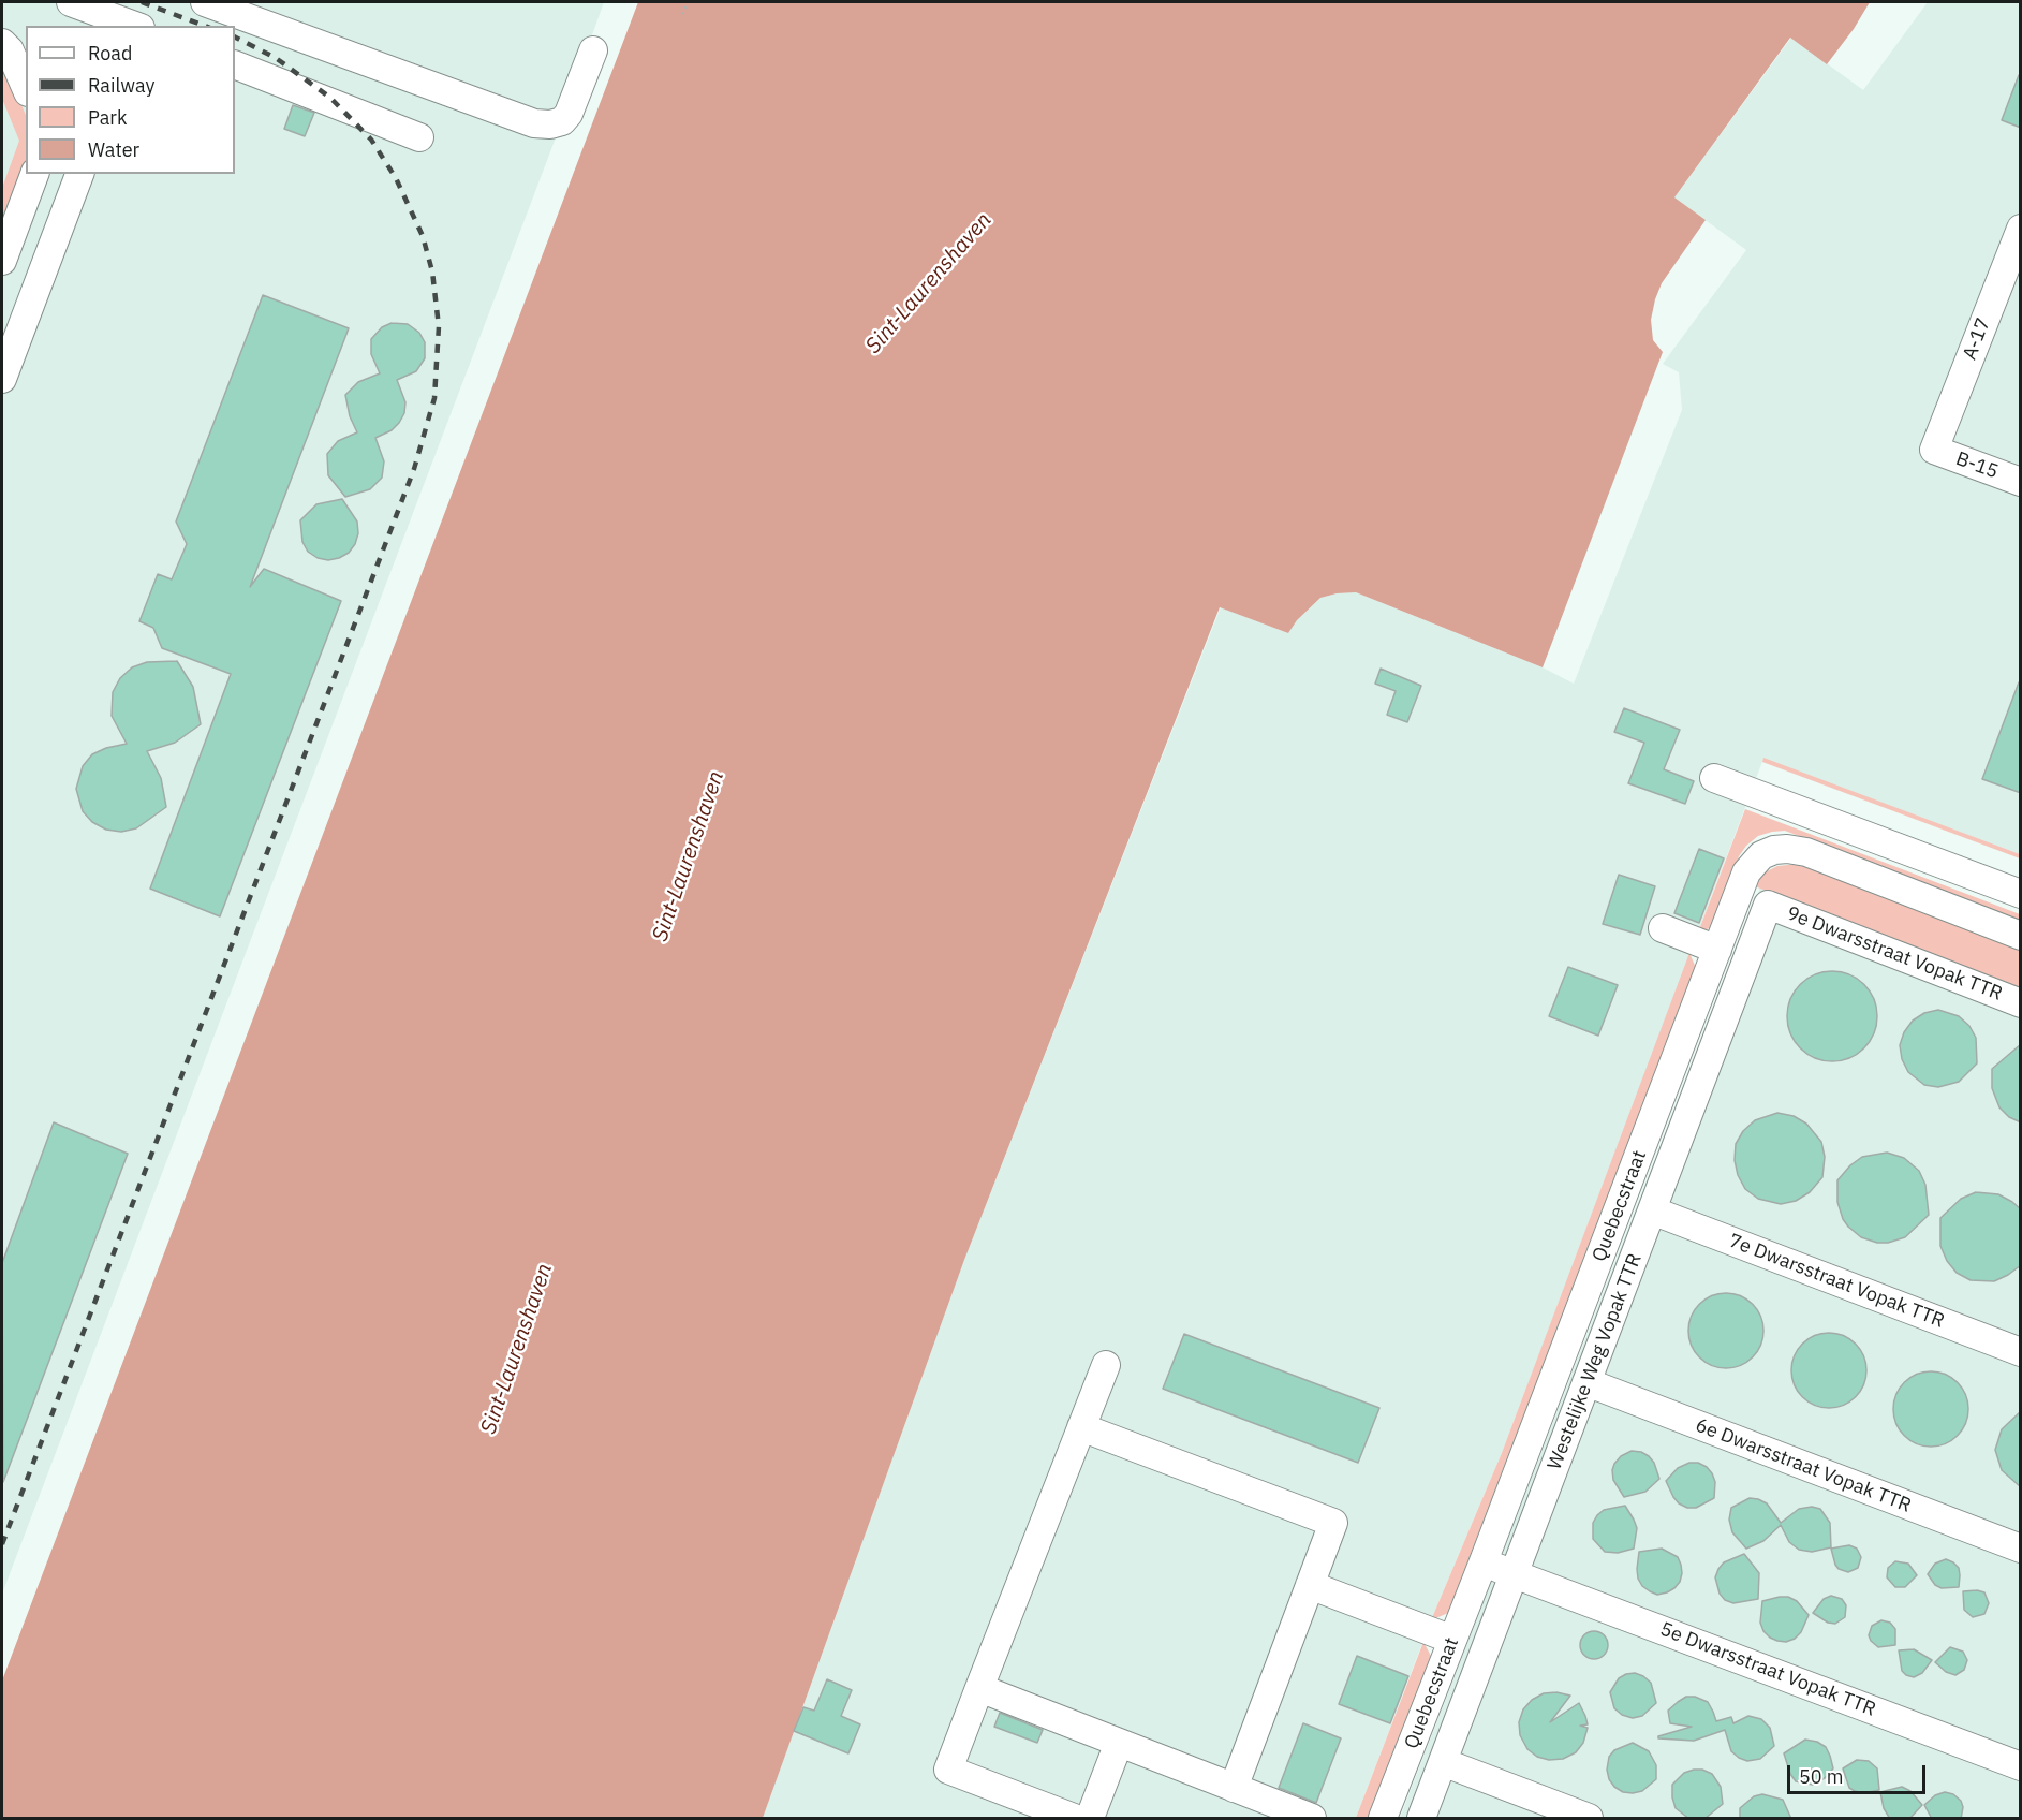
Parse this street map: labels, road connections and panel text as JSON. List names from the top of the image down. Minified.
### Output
{"streets":{"street":["A-17","B-15","9e Dwarsstraat Vopak TTR","Quebecstraat","7e Dwarsstraat Vopak TTR","Westelijke Weg Vopak TTR","6e Dwarsstraat Vopak TTR","5e Dwarsstraat Vopak TTR"]},"crossings":[["A-17","B-15"],["9e Dwarsstraat Vopak TTR","Westelijke Weg Vopak TTR"],["Quebecstraat","5e Dwarsstraat Vopak TTR"],["7e Dwarsstraat Vopak TTR","Westelijke Weg Vopak TTR"],["Westelijke Weg Vopak TTR","6e Dwarsstraat Vopak TTR"],["Westelijke Weg Vopak TTR","5e Dwarsstraat Vopak TTR"]],"water":["Sint-Laurenshaven"],"legend":["Road","Railway","Park","Water"],"scale_bar":"50 m"}
